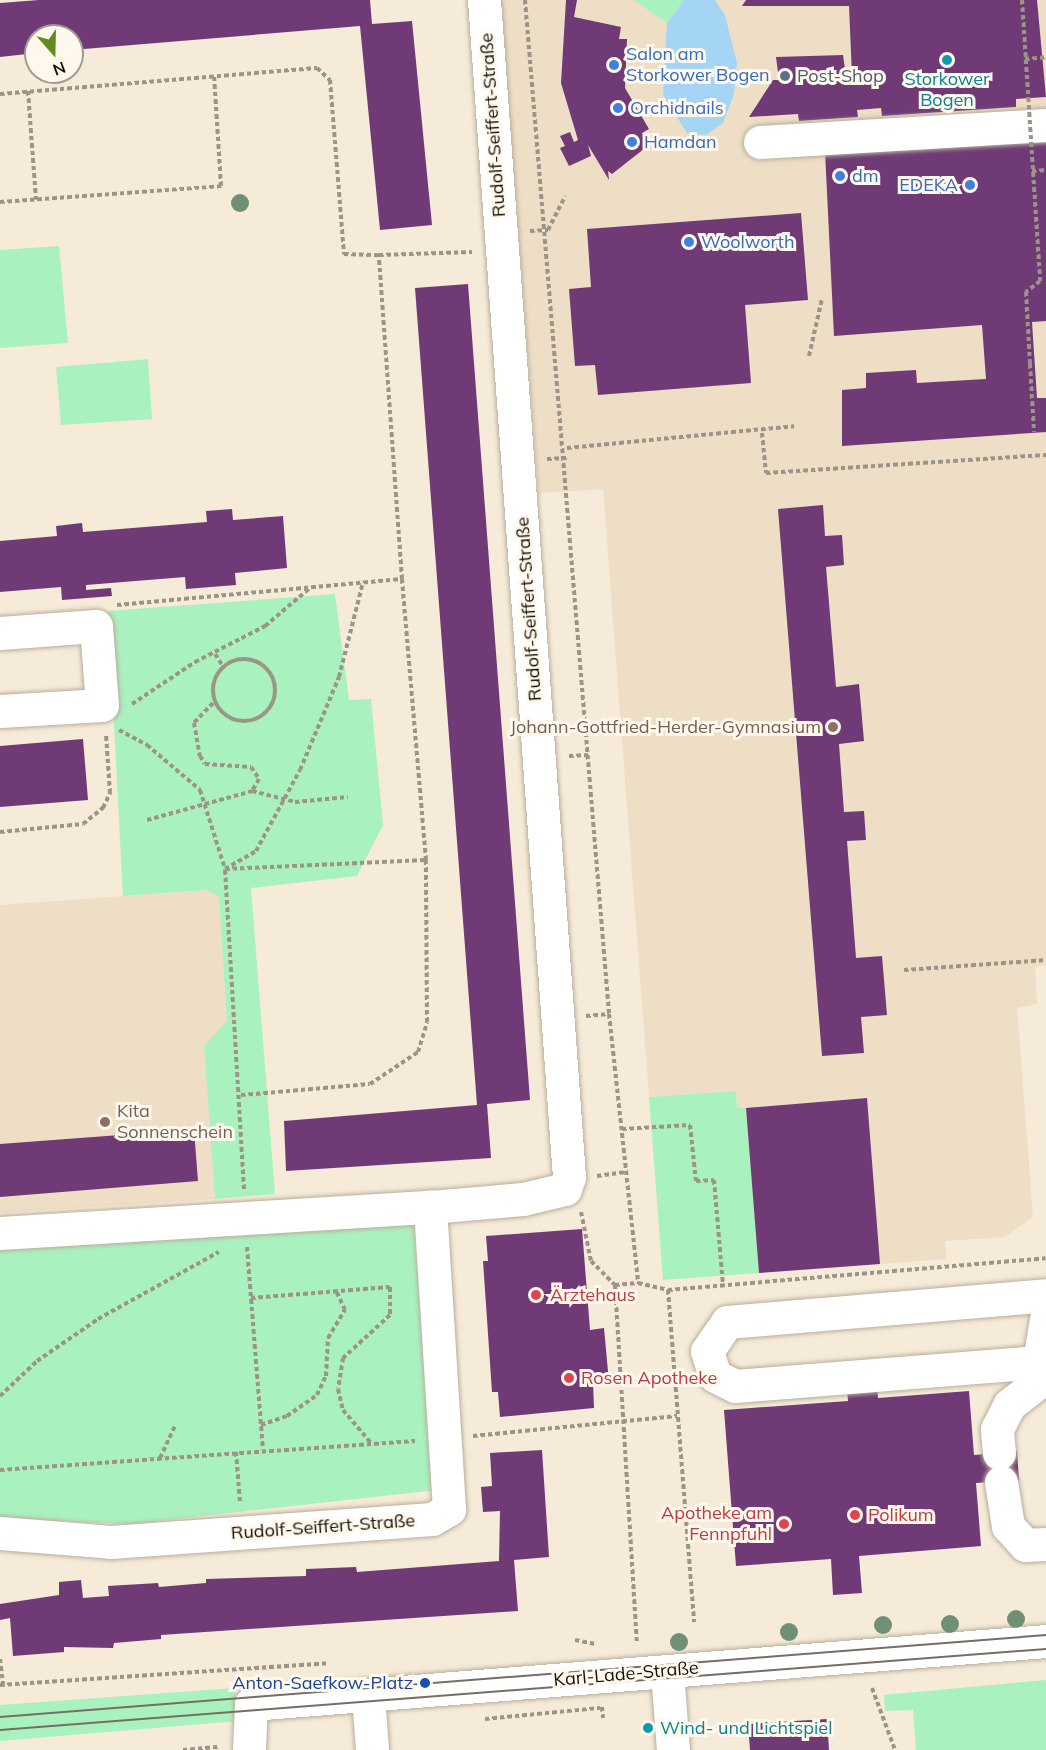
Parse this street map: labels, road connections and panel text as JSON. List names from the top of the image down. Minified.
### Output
{"streets":{"street":["Rudolf-Seiffert-Straße","Karl-Lade-Straße"]},"places":["Storkower Bogen","Salon am Storkower Bogen","Post-Shop","Orchidnails","Hamdan","dm","EDEKA","Woolworth","Johann-Gottfried-Herder-Gymnasium","Kita Sonnenschein","Ärztehaus","Rosen Apotheke","Polikum","Apotheke am Fennpfuhl","Anton-Saefkow-Platz","Wind- und Lichtspiel"],"north":"bottom"}
